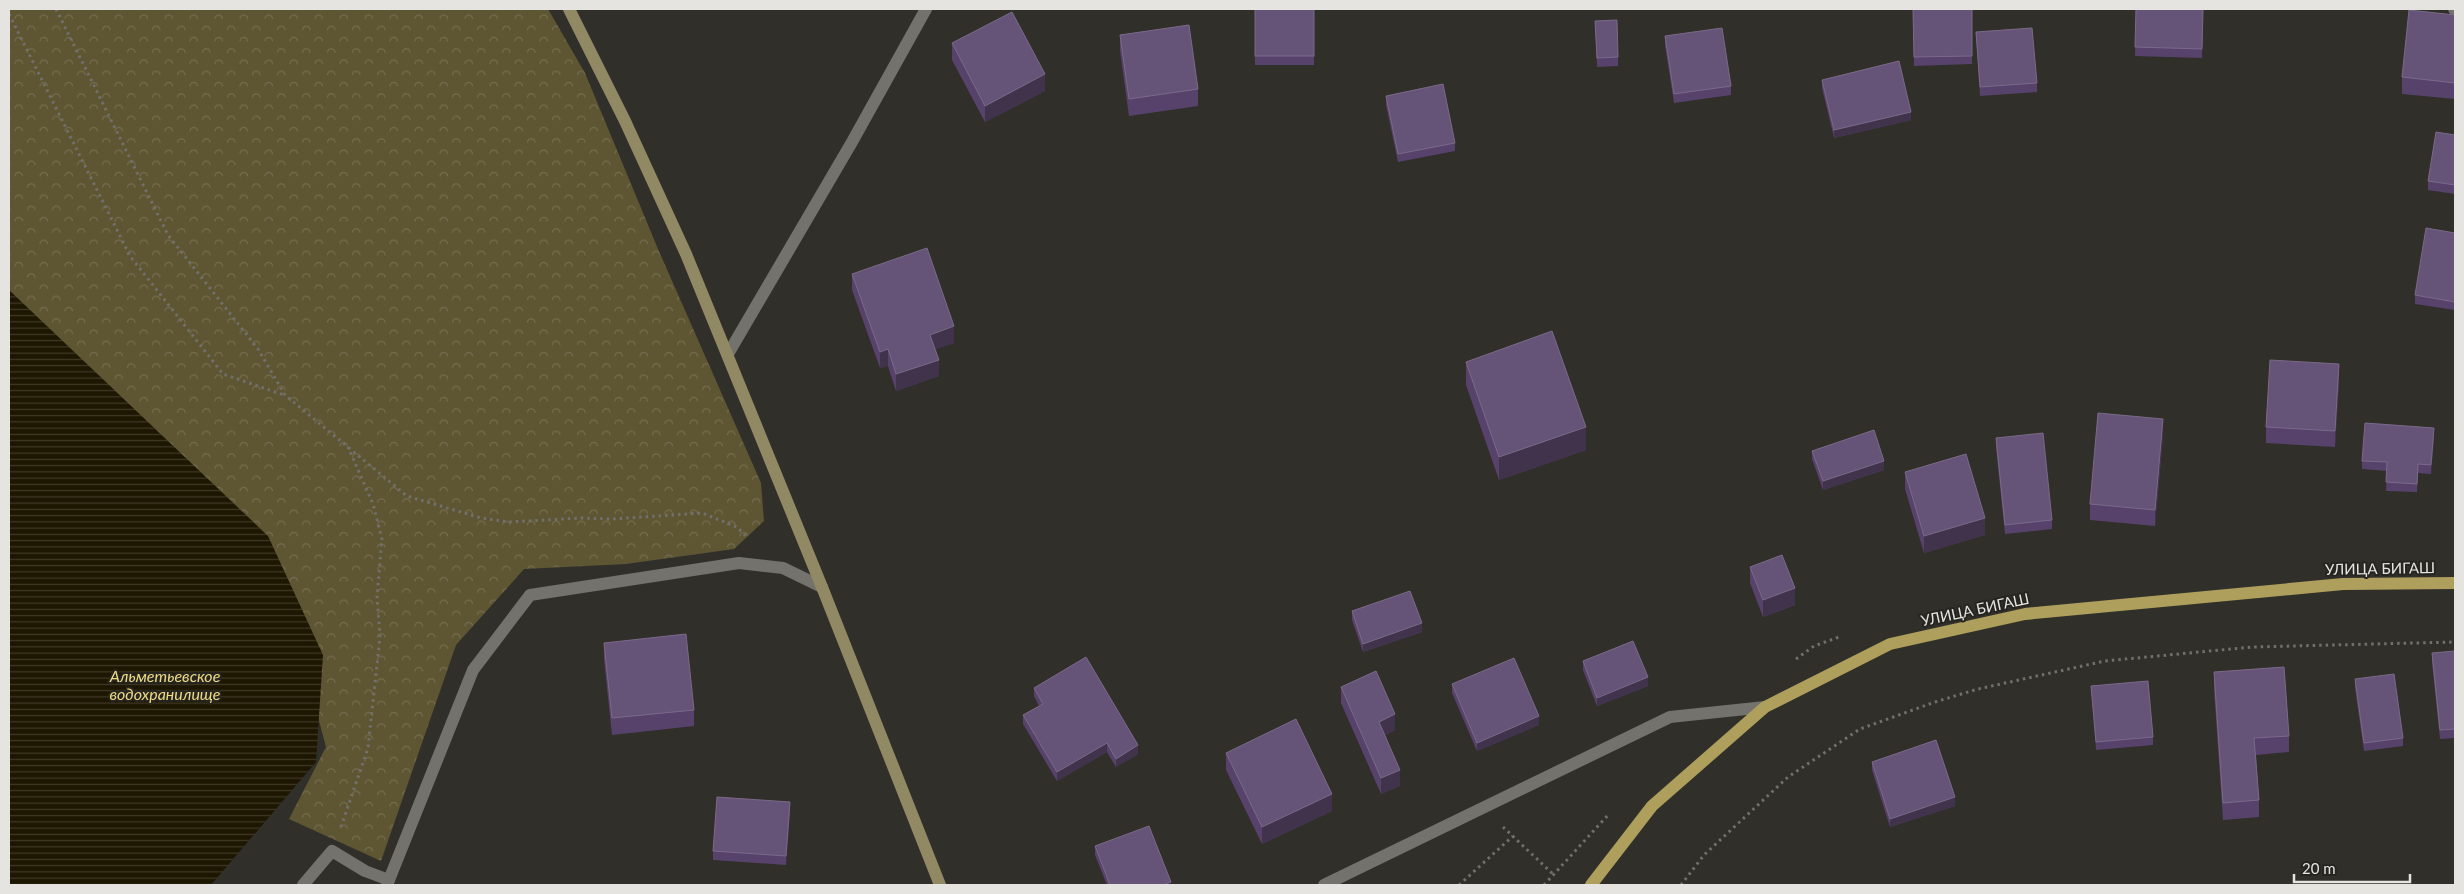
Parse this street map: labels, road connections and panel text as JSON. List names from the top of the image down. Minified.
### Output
{"streets":{"main road":["УЛИЦА БИГАШ"]},"water":["Альметьевское водохранилище"],"scale_bar":"20 m"}
